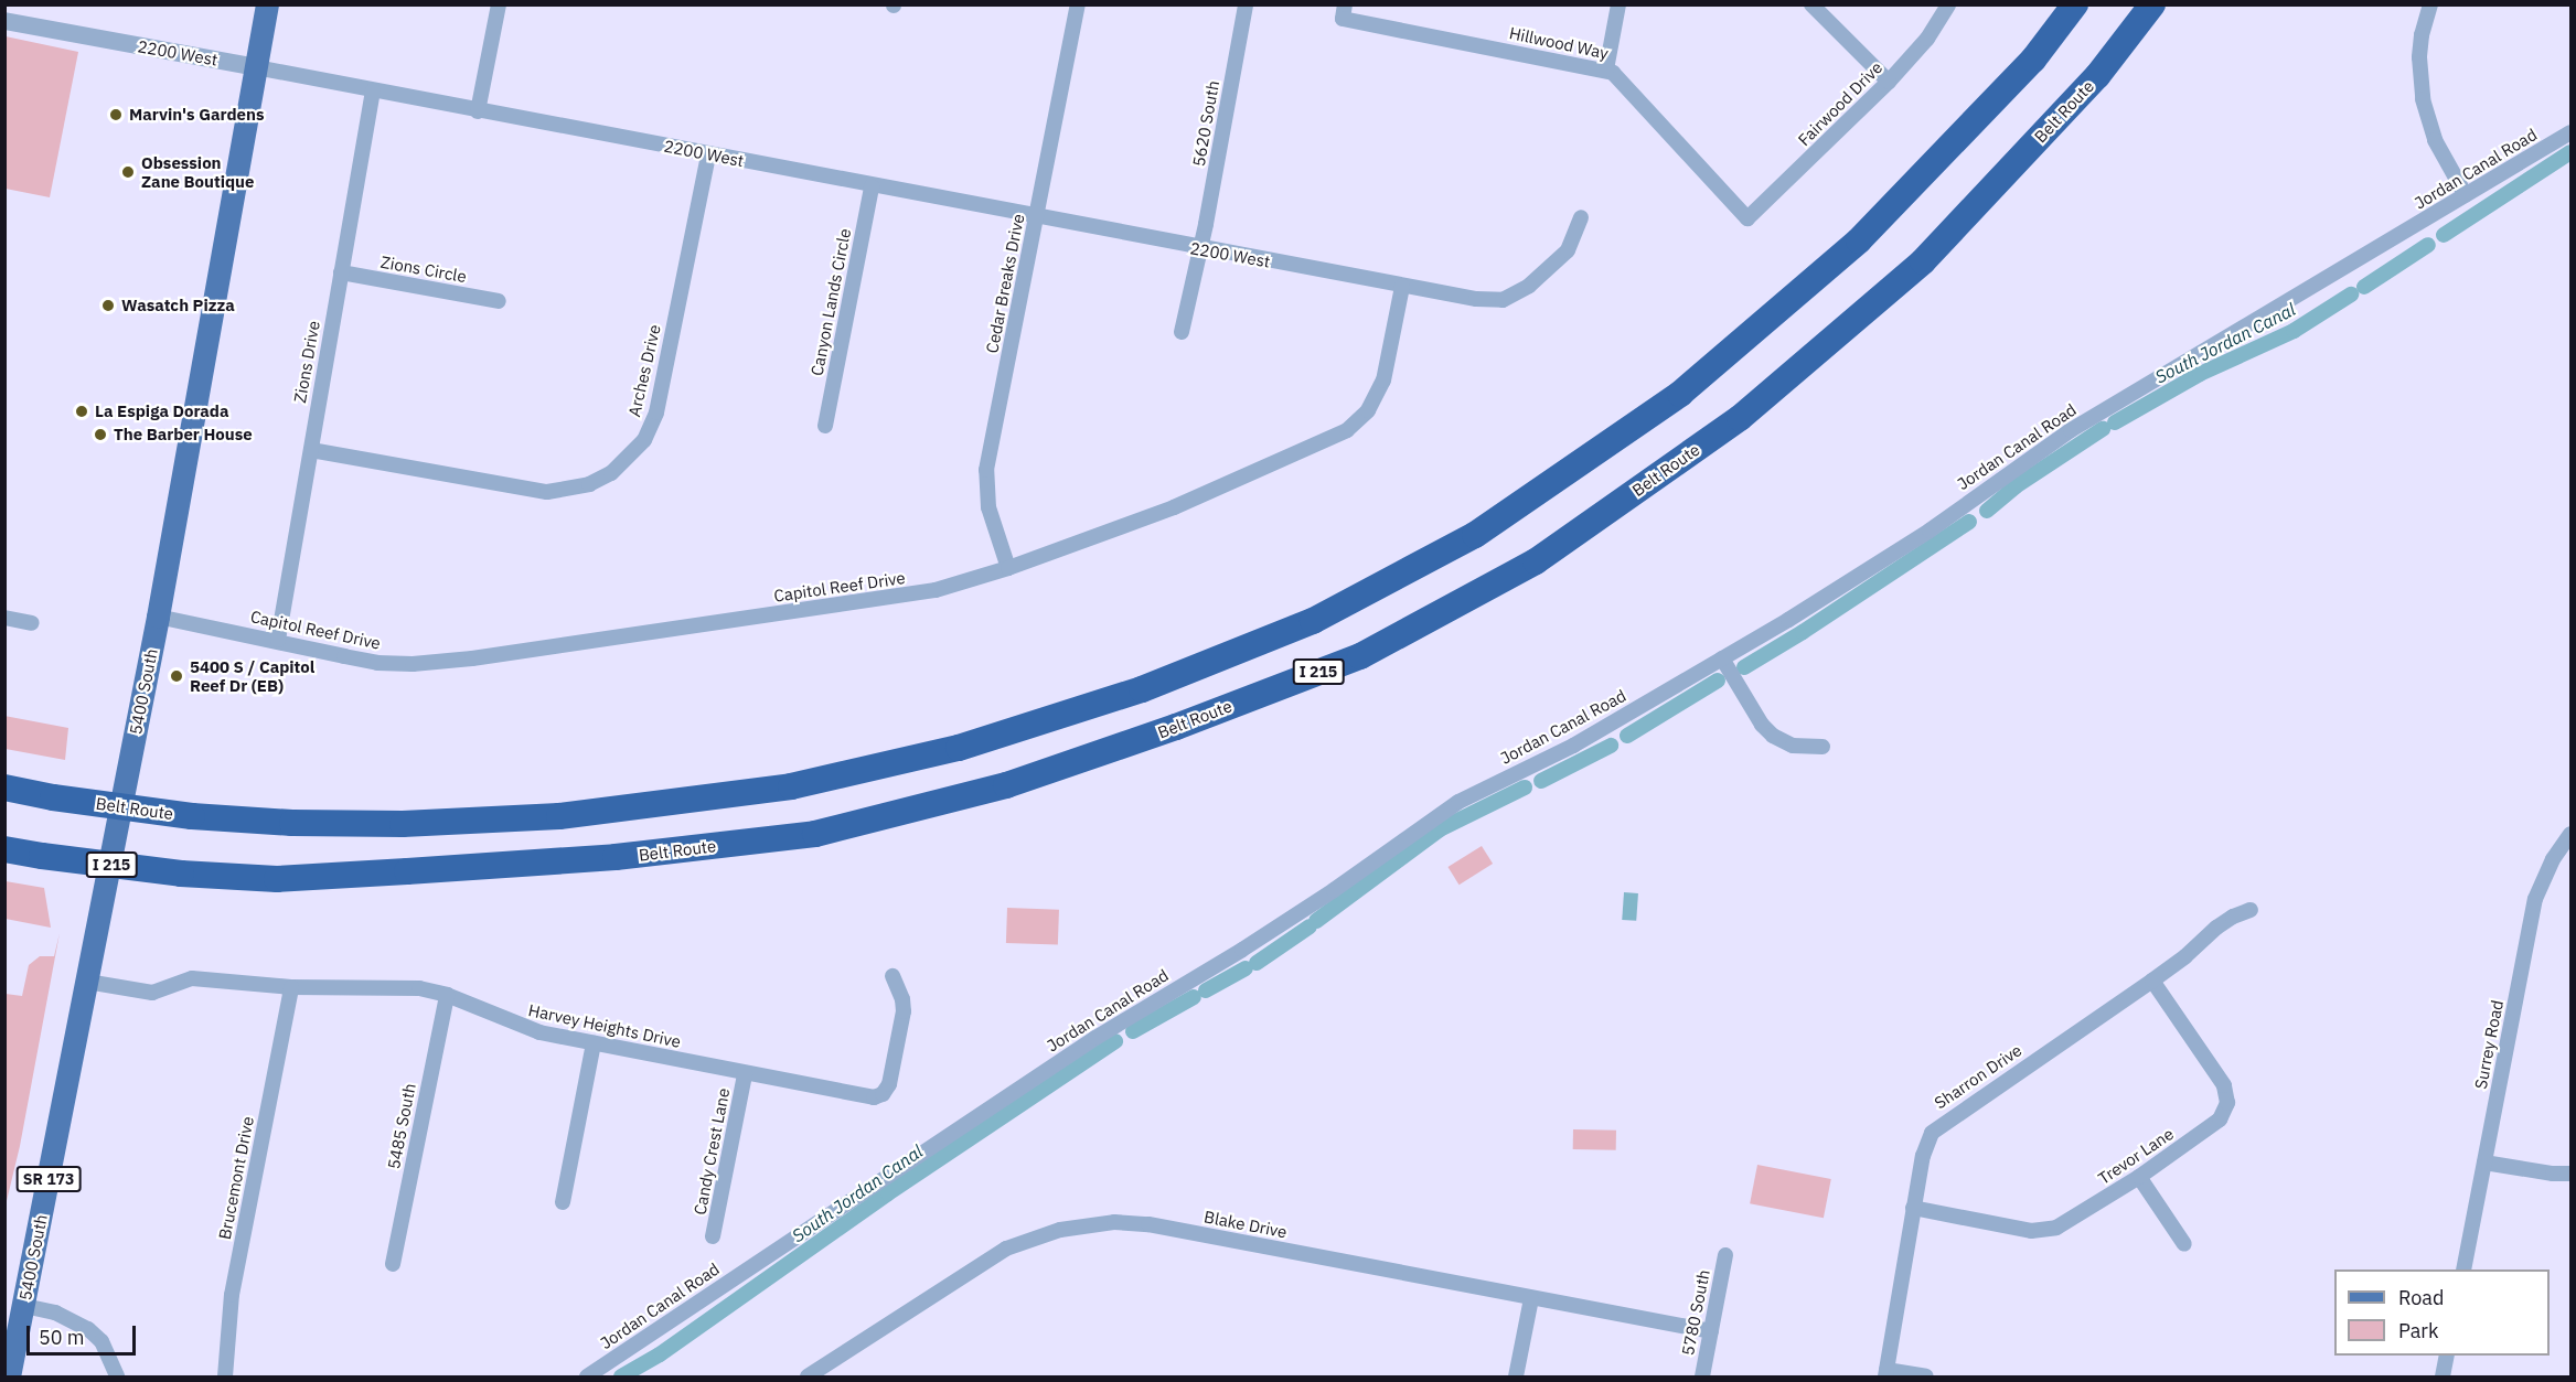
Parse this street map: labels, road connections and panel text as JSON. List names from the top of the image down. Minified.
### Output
{"streets":{"highway":["Belt Route","I 215"],"main road":["5400 South","SR 173"],"street":["Hillwood Way","2200 West","Fairwood Drive","5620 South","Jordan Canal Road","Zions Circle","Cedar Breaks Drive","Canyon Lands Circle","Zions Drive","Arches Drive","Capitol Reef Drive","Harvey Heights Drive","Surrey Road","Sharron Drive","5485 South","Candy Crest Lane","Trevor Lane","Brucemont Drive","Blake Drive","5780 South"]},"crossings":[["Hillwood Way","Fairwood Drive"],["2200 West","5620 South"],["2200 West","Cedar Breaks Drive"],["2200 West","Canyon Lands Circle"],["2200 West","Zions Drive"],["2200 West","Arches Drive"],["2200 West","Capitol Reef Drive"],["2200 West","5400 South"],["Zions Circle","Zions Drive"],["Cedar Breaks Drive","Capitol Reef Drive"],["Zions Drive","Arches Drive"],["Zions Drive","Capitol Reef Drive"],["Capitol Reef Drive","5400 South"],["5400 South","Harvey Heights Drive"],["Harvey Heights Drive","5485 South"],["Harvey Heights Drive","Candy Crest Lane"],["Harvey Heights Drive","Brucemont Drive"],["Sharron Drive","Trevor Lane"],["Blake Drive","5780 South"]],"water":["South Jordan Canal"],"places":["Marvin's Gardens","Obsession Zane Boutique","Wasatch Pizza","La Espiga Dorada","The Barber House","5400 S / Capitol Reef Dr (EB)"],"legend":["Road","Park"],"scale_bar":"50 m"}
